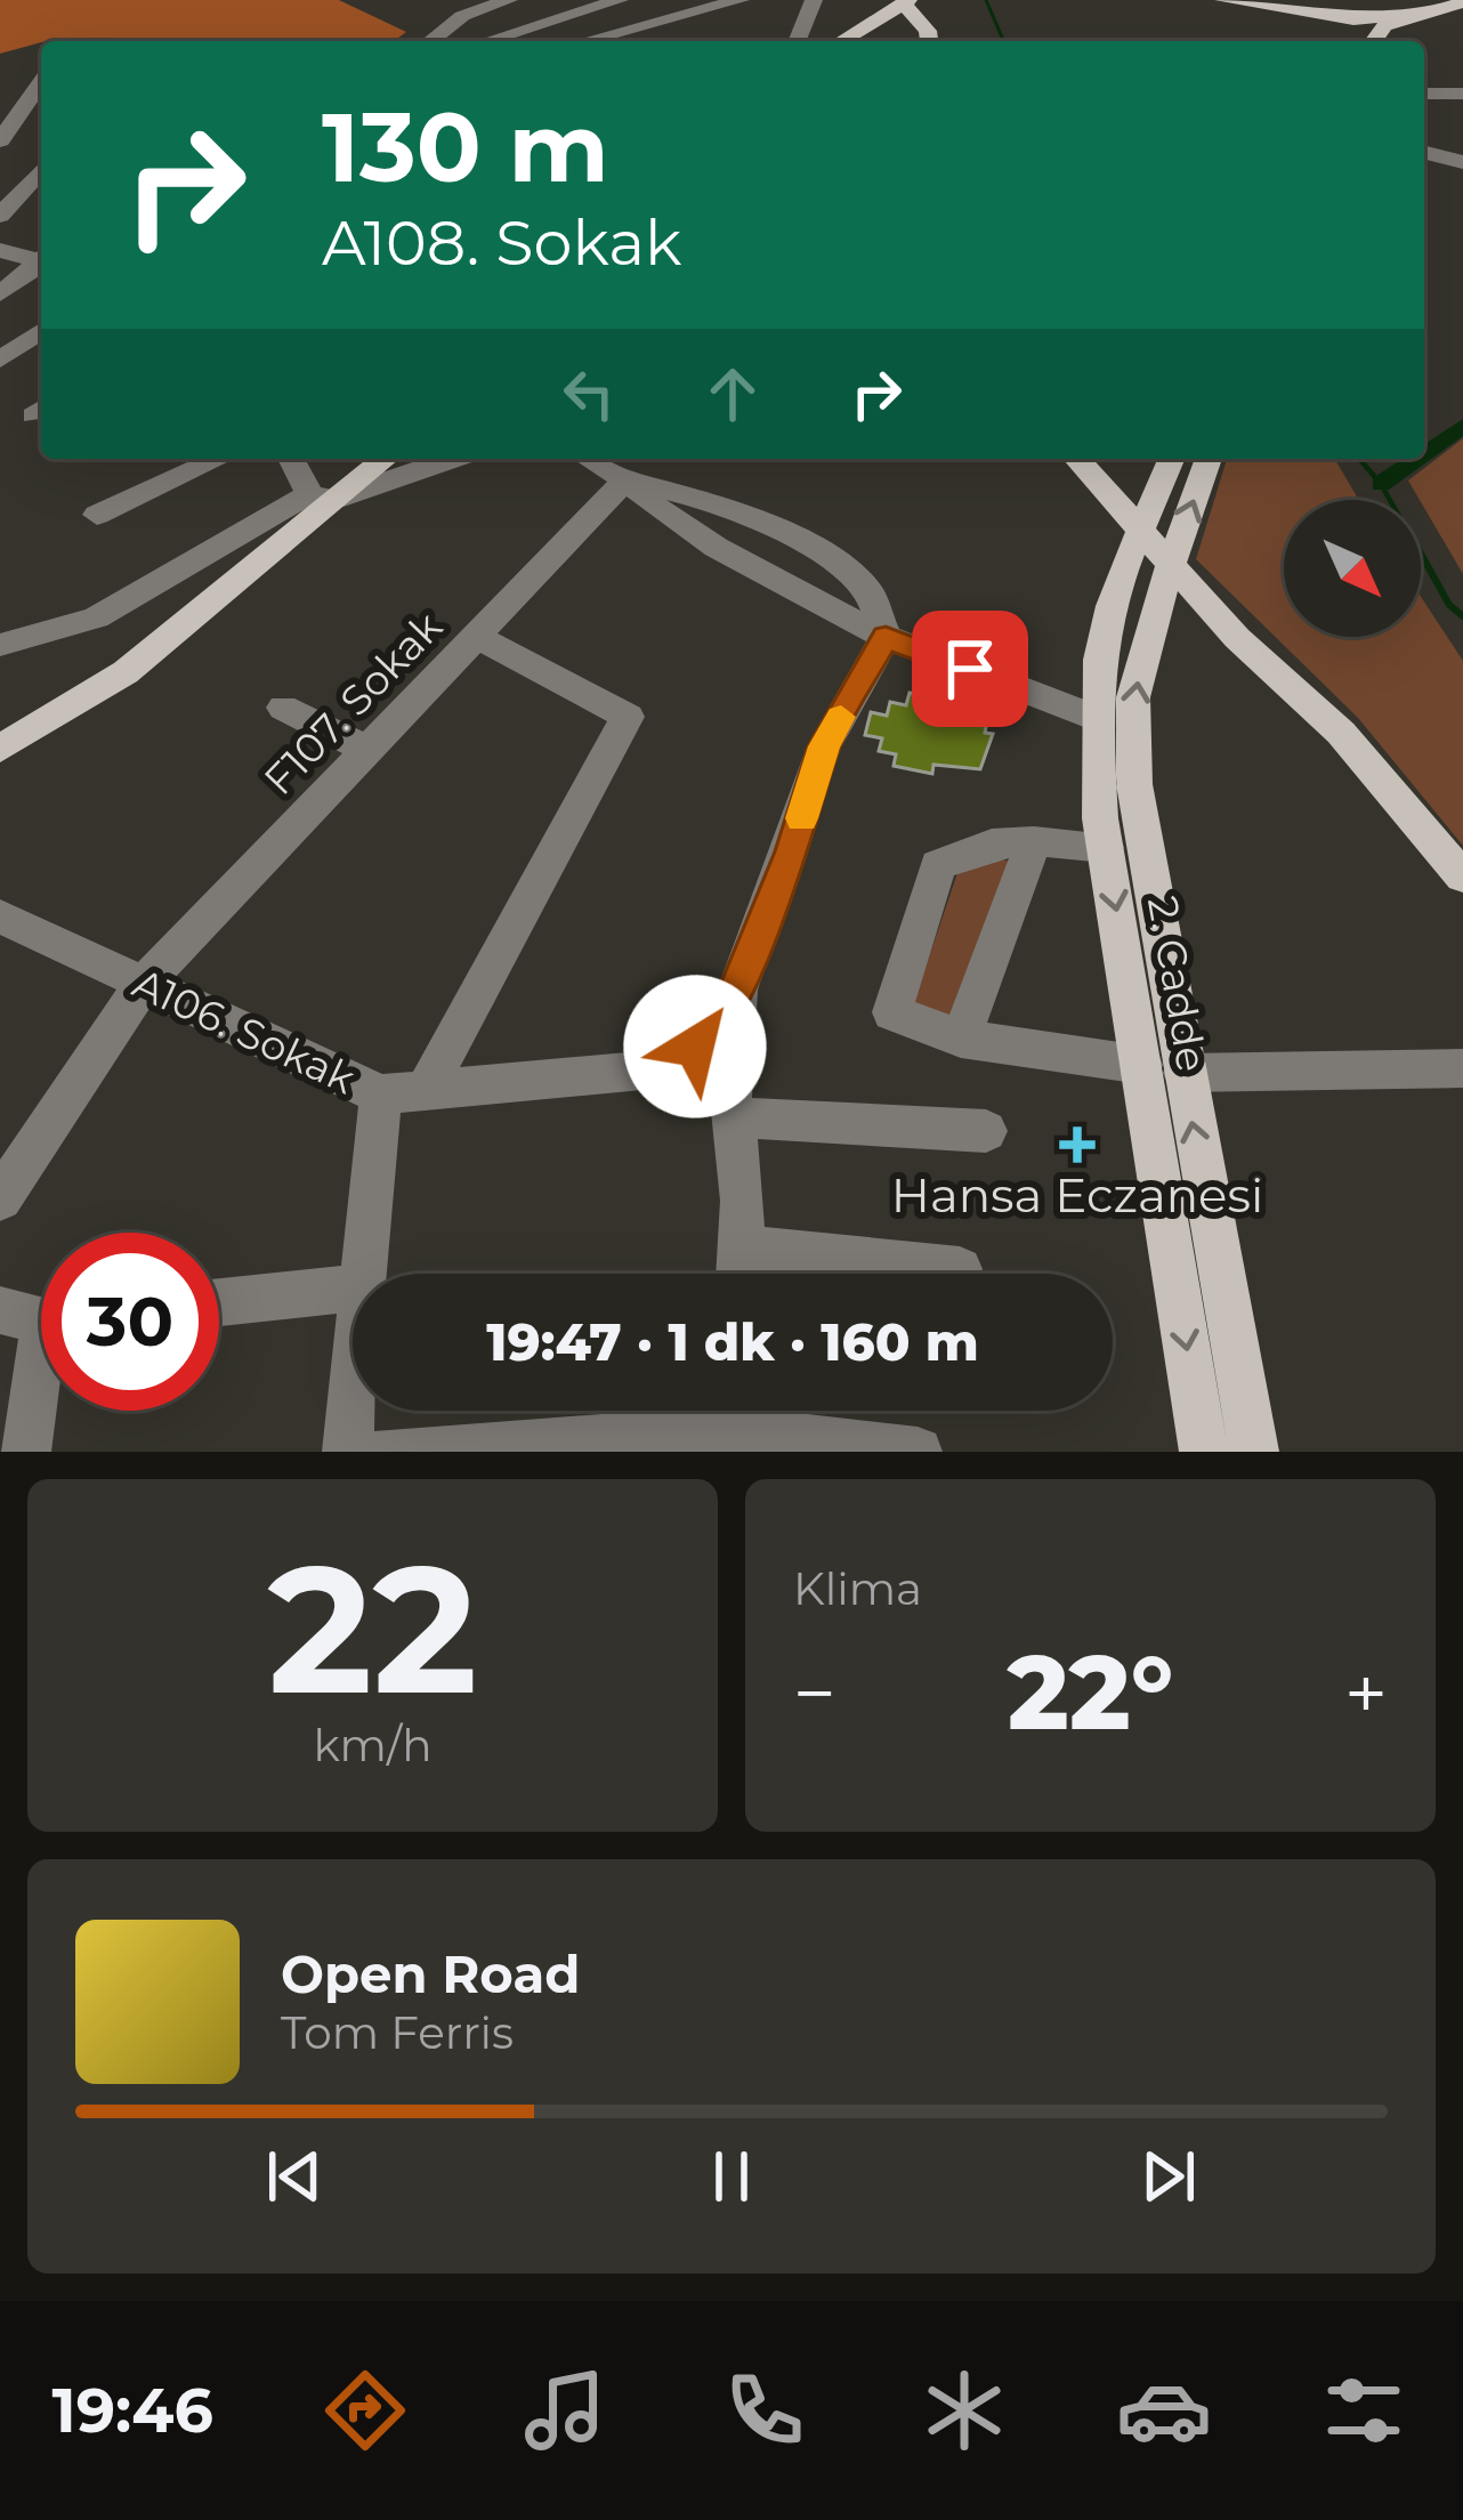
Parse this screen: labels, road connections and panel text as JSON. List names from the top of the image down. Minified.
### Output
{"streets":{"main road":["2. Cadde"],"street":["F107. Sokak","A106. Sokak"]},"crossings":[["F107. Sokak","A106. Sokak"]],"places":{"health":["Hansa Eczanesi"]},"north":"bottom right","page":{"turn":["130 m","A108. Sokak"],"limit":"30","trip":"19:47 · 1 dk · 160 m","tile":[["22","km/h"],"Klima"],"heat":["−","22°","+"],"song":["Open Road","Tom Ferris"],"tabs":"19:46"}}
